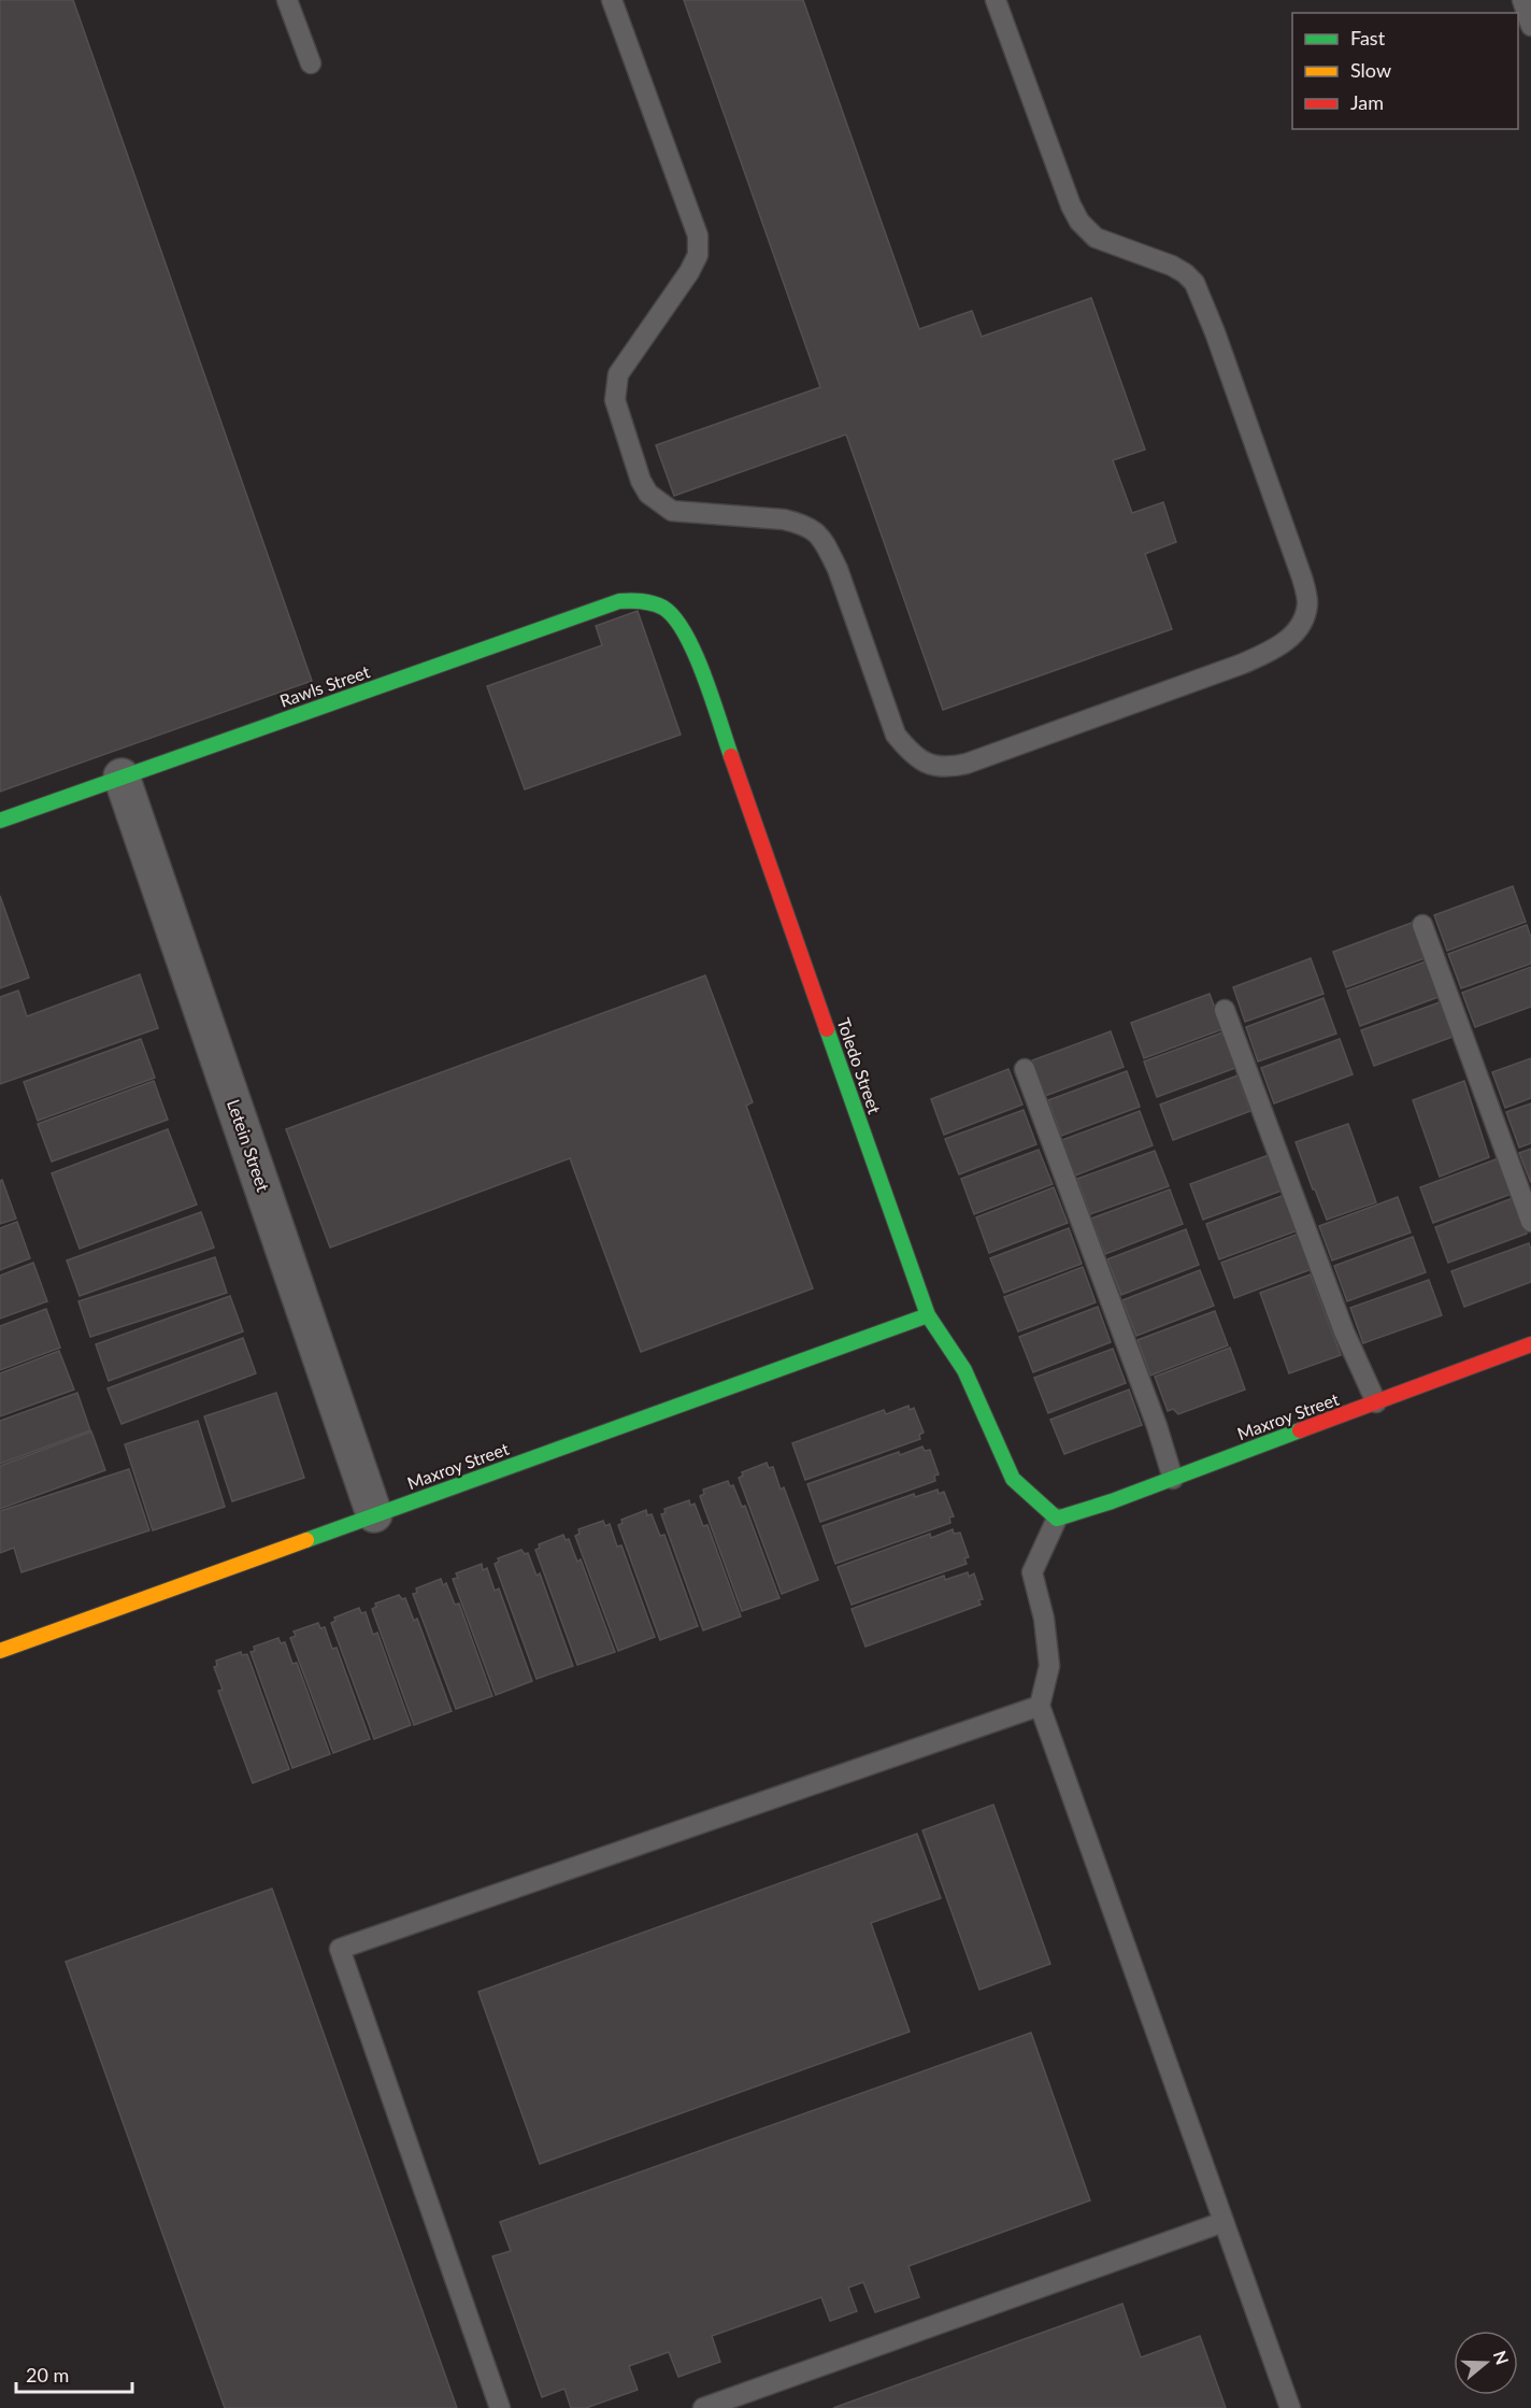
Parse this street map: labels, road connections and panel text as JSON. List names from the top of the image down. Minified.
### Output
{"streets":{"street":["Rawls Street","Toledo Street","Letein Street","Maxroy Street"]},"crossings":[["Rawls Street","Toledo Street"],["Rawls Street","Letein Street"],["Toledo Street","Maxroy Street"],["Letein Street","Maxroy Street"]],"legend":["Fast","Slow","Jam"],"scale_bar":"20 m","north":"right"}
